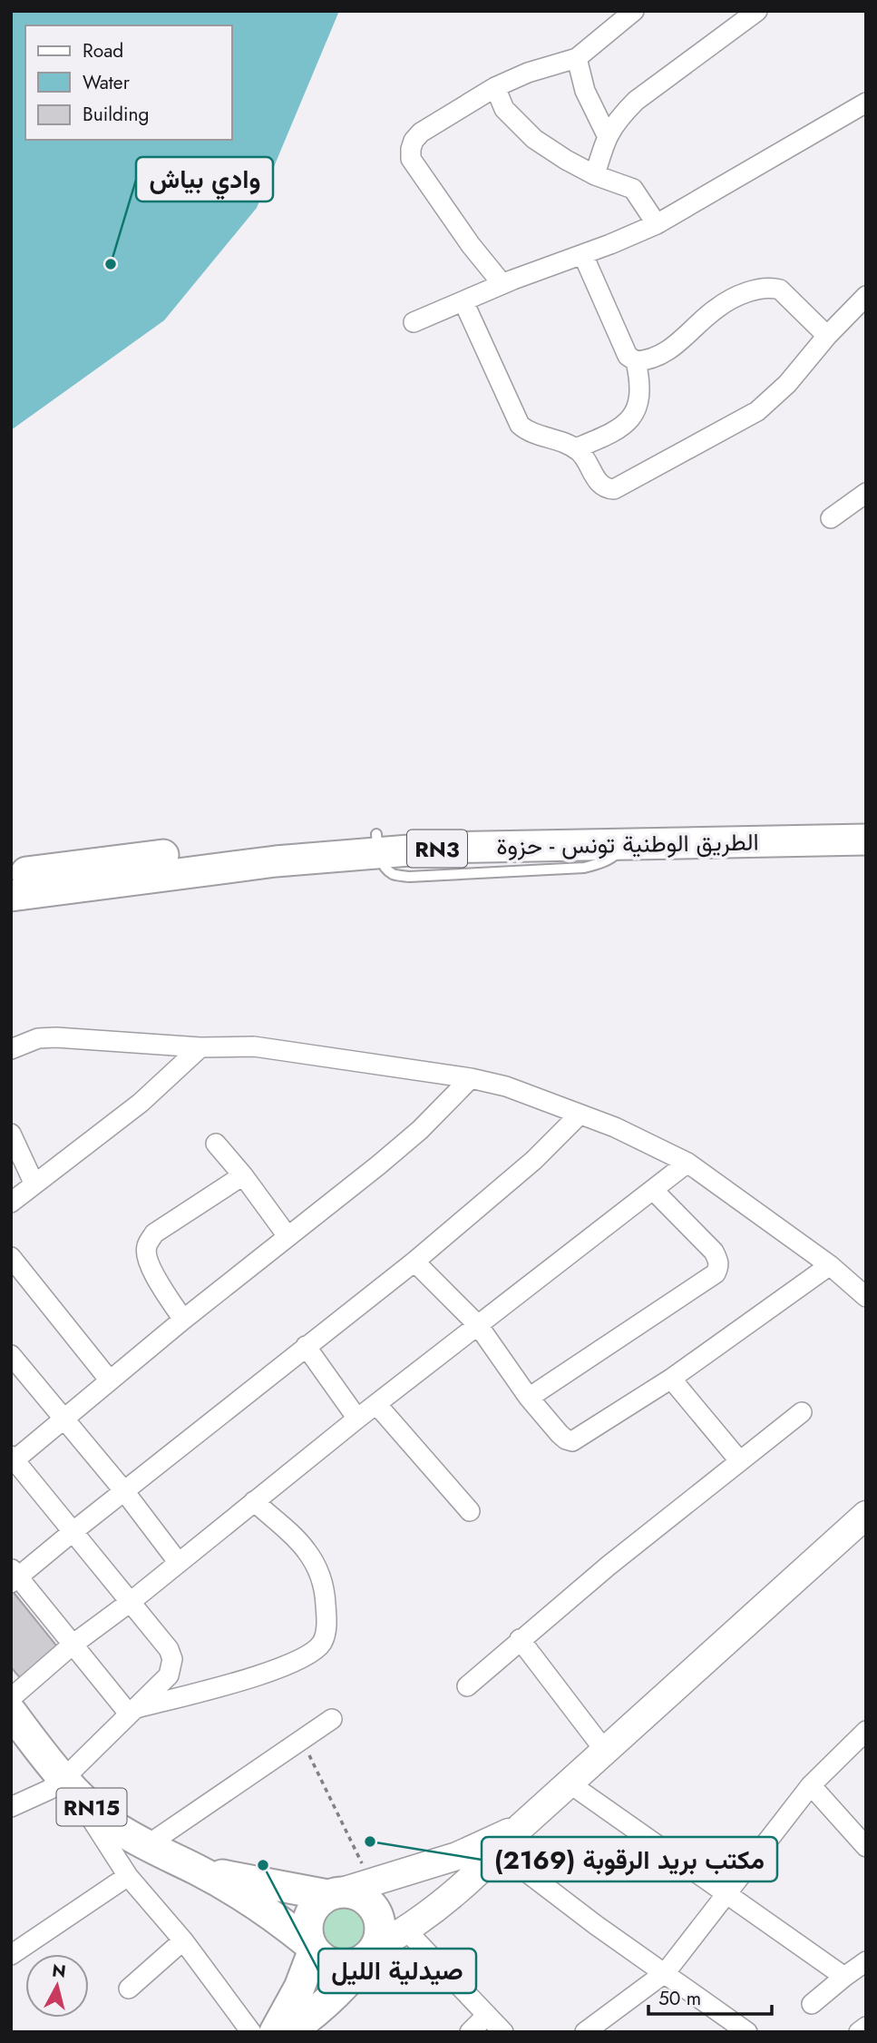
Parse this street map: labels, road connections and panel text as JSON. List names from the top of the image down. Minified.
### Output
{"streets":{"main road":["الطريق الوطنية تونس - حزوة","RN3","RN15"]},"places":["وادي بياش","مكتب بريد الرقوبة (2169)","صيدلية الليل"],"legend":["Road","Water","Building"],"scale_bar":"50 m","north":"top"}
